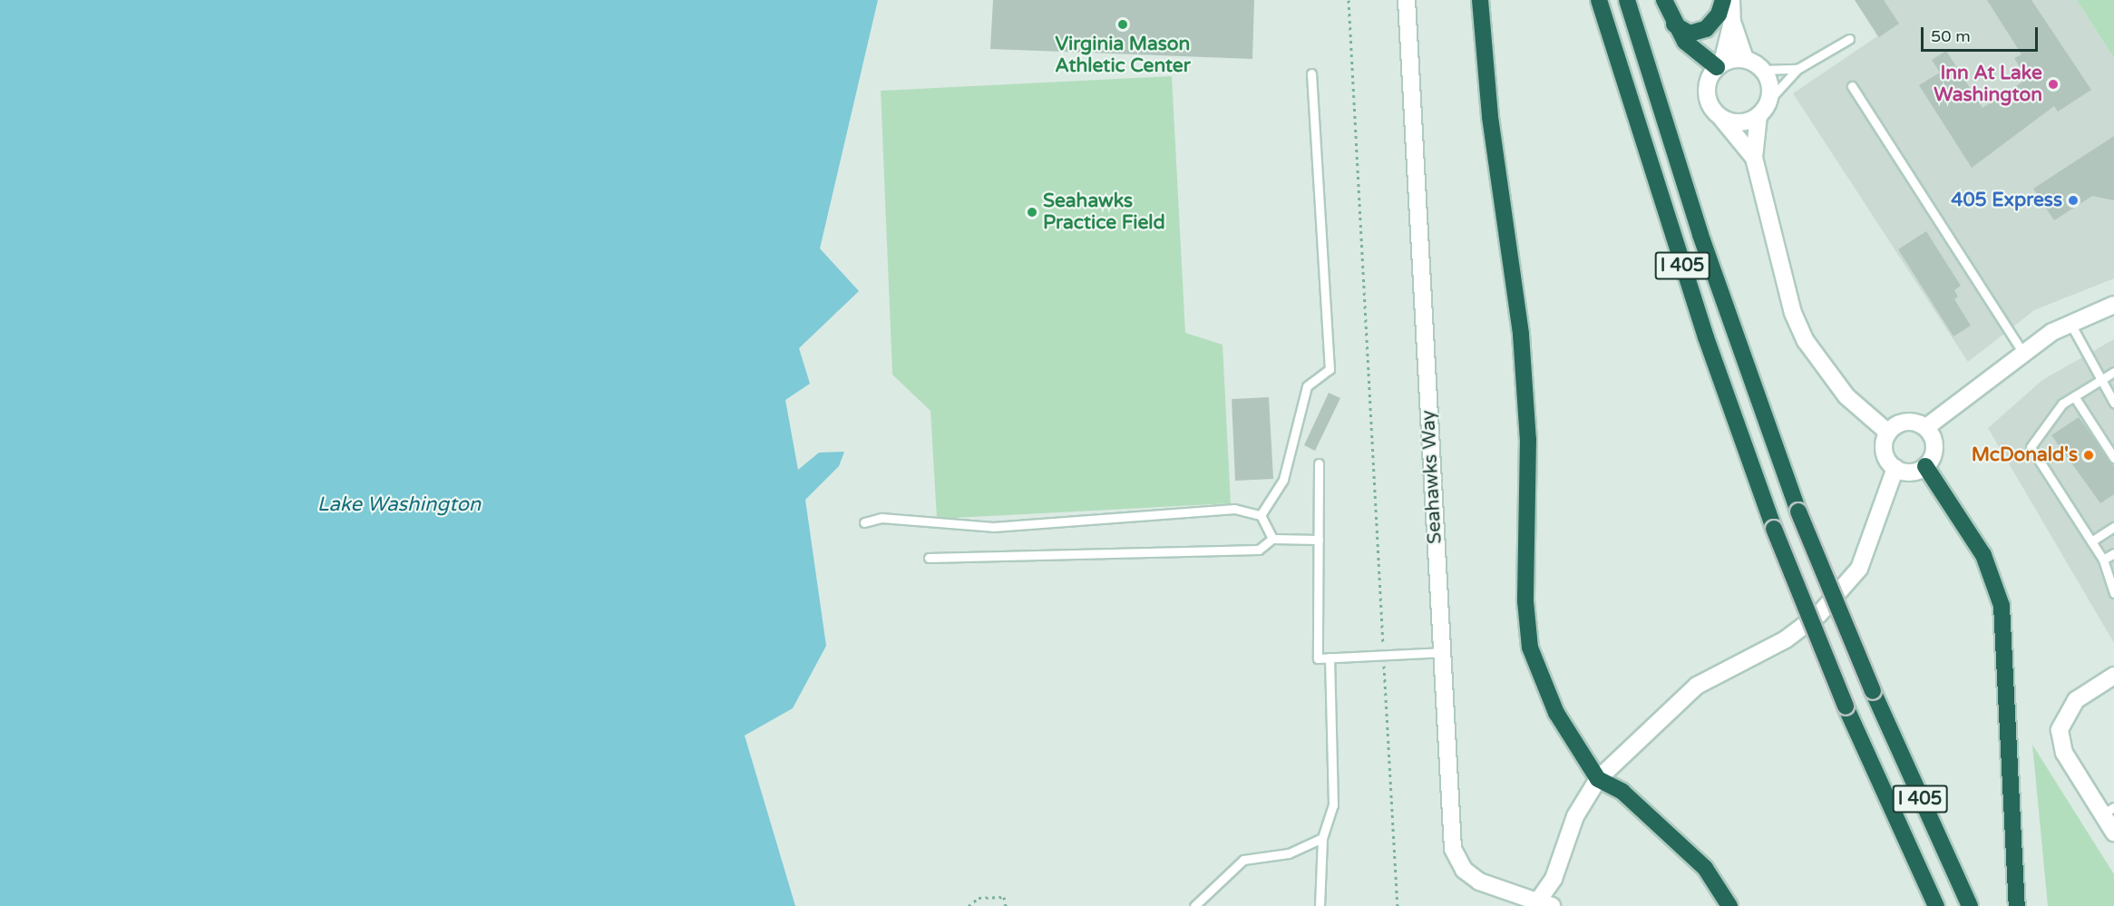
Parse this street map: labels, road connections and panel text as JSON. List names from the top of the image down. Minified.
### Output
{"streets":{"highway":["I 405"],"street":["Seahawks Way"]},"water":["Lake Washington"],"places":["Virginia Mason Athletic Center","Inn At Lake Washington","405 Express","Seahawks Practice Field","McDonald's"],"scale_bar":"50 m"}
